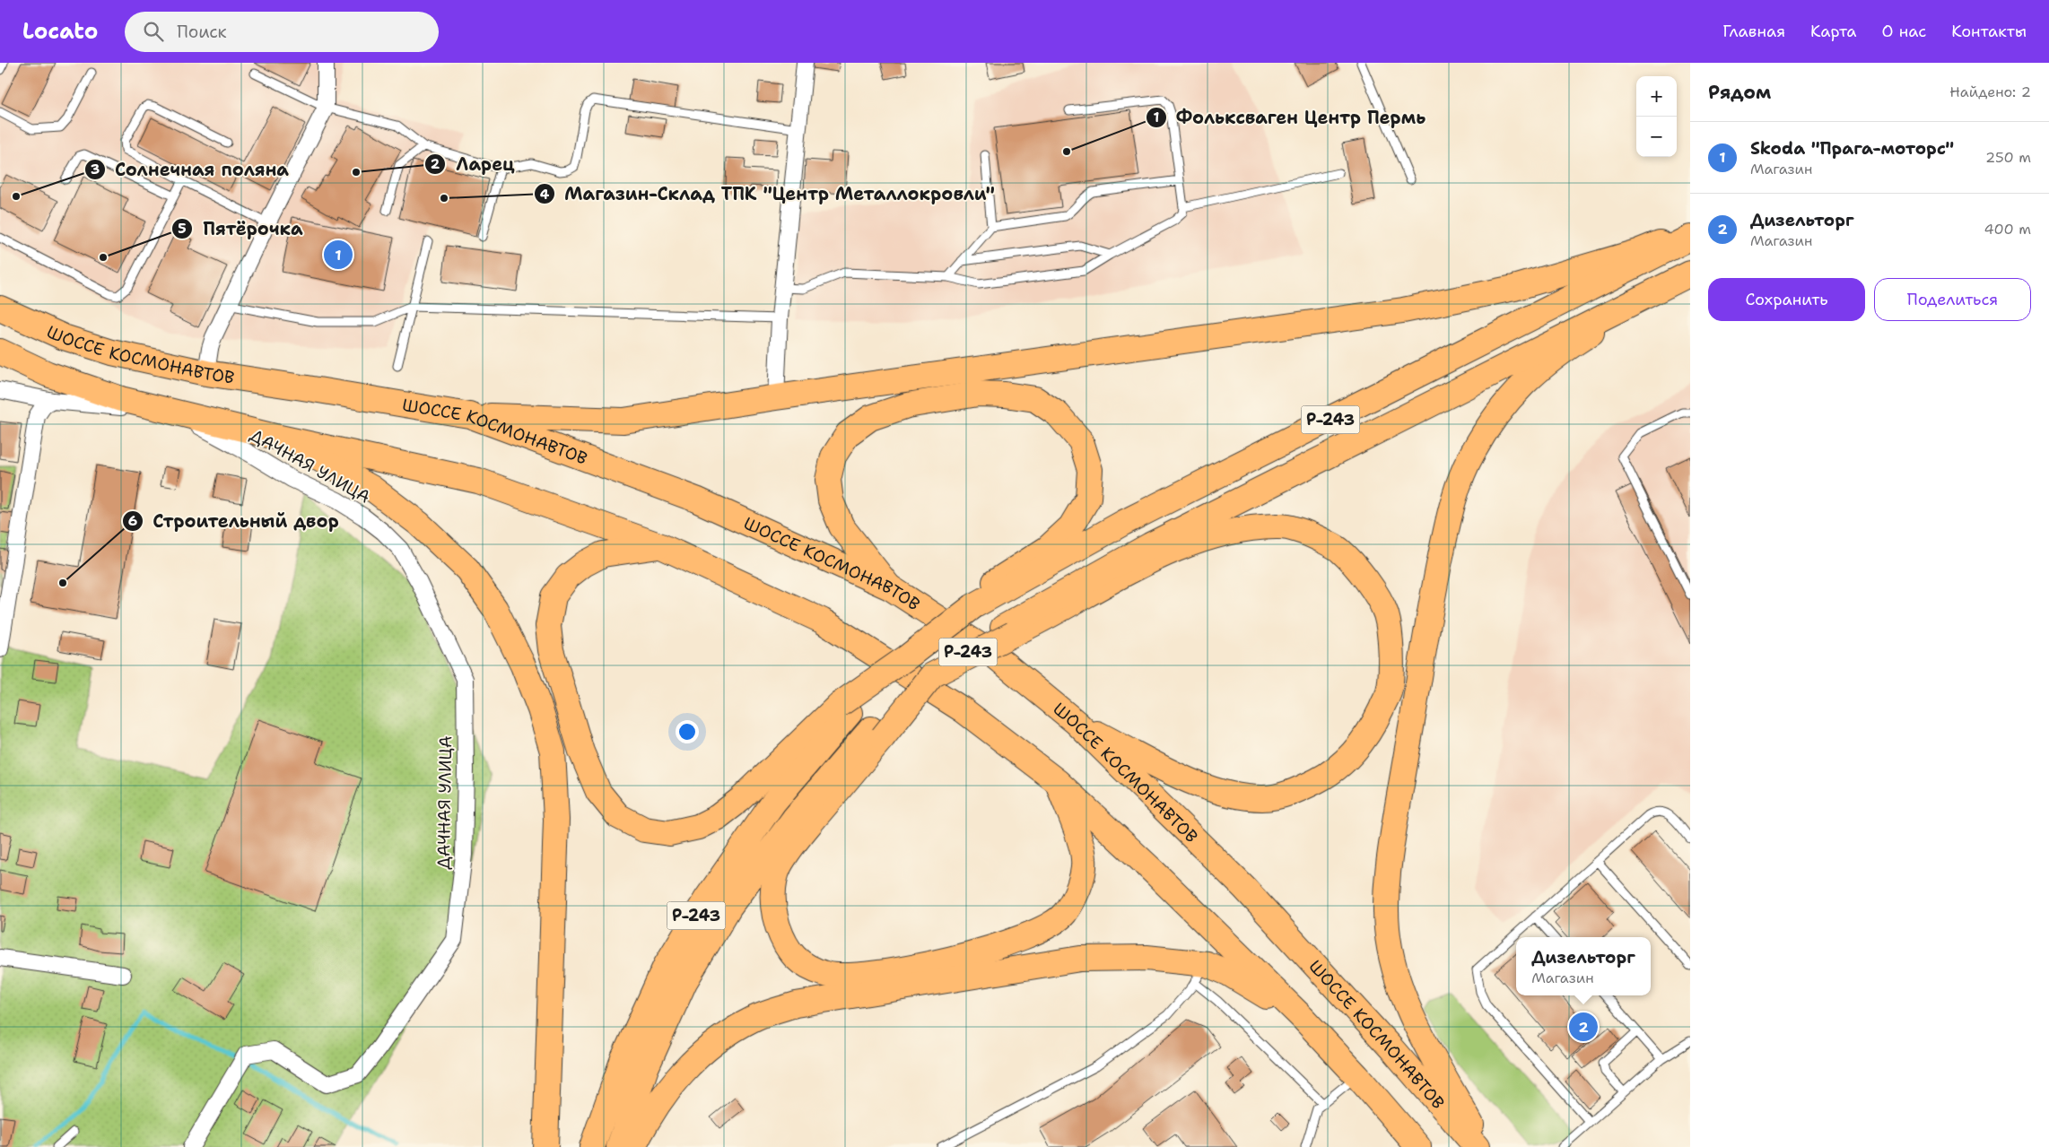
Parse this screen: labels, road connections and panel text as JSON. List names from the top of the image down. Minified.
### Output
{"streets":{"main road":["ШОССЕ КОСМОНАВТОВ","Р-243"],"street":["ДАЧНАЯ УЛИЦА"]},"places":["Фольксваген Центр Пермь","Ларец","Солнечная поляна","Магазин-Склад ТПК \"Центр Металлокровли\"","Пятёрочка","Строительный двор"],"page":{"header":"Locato","search":"Поиск","nav":["Главная","Карта","О нас","Контакты"],"heading":["Рядом","Найдено: 2"],"map_buttons":["+","−"],"list":[{"mark":"1","name":"Skoda \"Прага-моторс\"","note":"Магазин","value":"250 m"},{"mark":"2","name":"Дизельторг","note":"Магазин","value":"400 m"}],"pins":["1","2"],"buttons":["Сохранить","Поделиться"],"popup":["Дизельторг","Магазин"]}}
